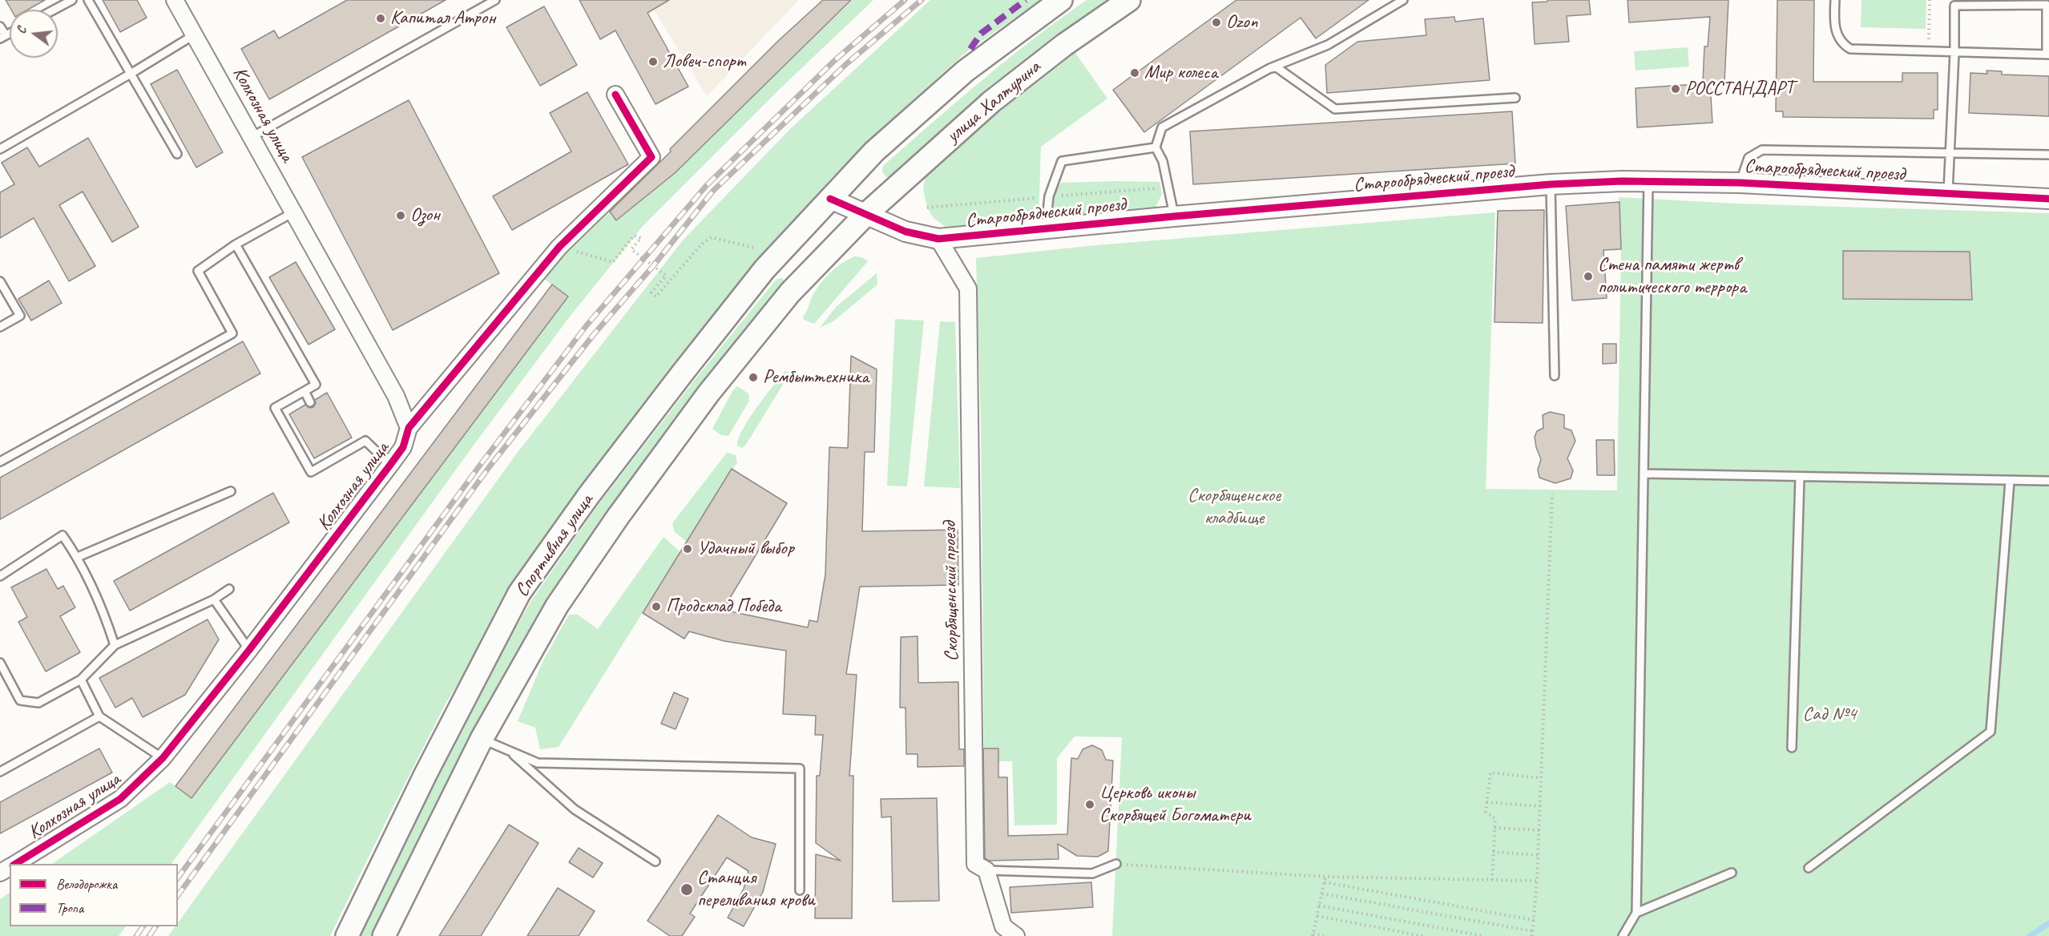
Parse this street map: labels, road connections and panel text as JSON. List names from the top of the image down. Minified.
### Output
{"streets":{"main road":["улица Халтурина","Спортивная улица"],"street":["Колхозная улица","Старообрядческий проезд","Скорбященский проезд"]},"crossings":[["улица Халтурина","Старообрядческий проезд"],["улица Халтурина","Спортивная улица"],["Старообрядческий проезд","Спортивная улица"],["Старообрядческий проезд","Скорбященский проезд"]],"parks":["Скорбященское кладбище","Сад №4"],"places":["Капитал Атрон","Ozon","Ловеч-спорт","Мир колеса","РОССТАНДАРТ","Озон","Стена памяти жертв политического террора","Рембыттехника","Удачный выбор","Продсклад Победа","Церковь иконы Скорбящей Богоматери","Станция переливания крови"],"legend":["Велодорожка","Тропа"],"north":"left"}
